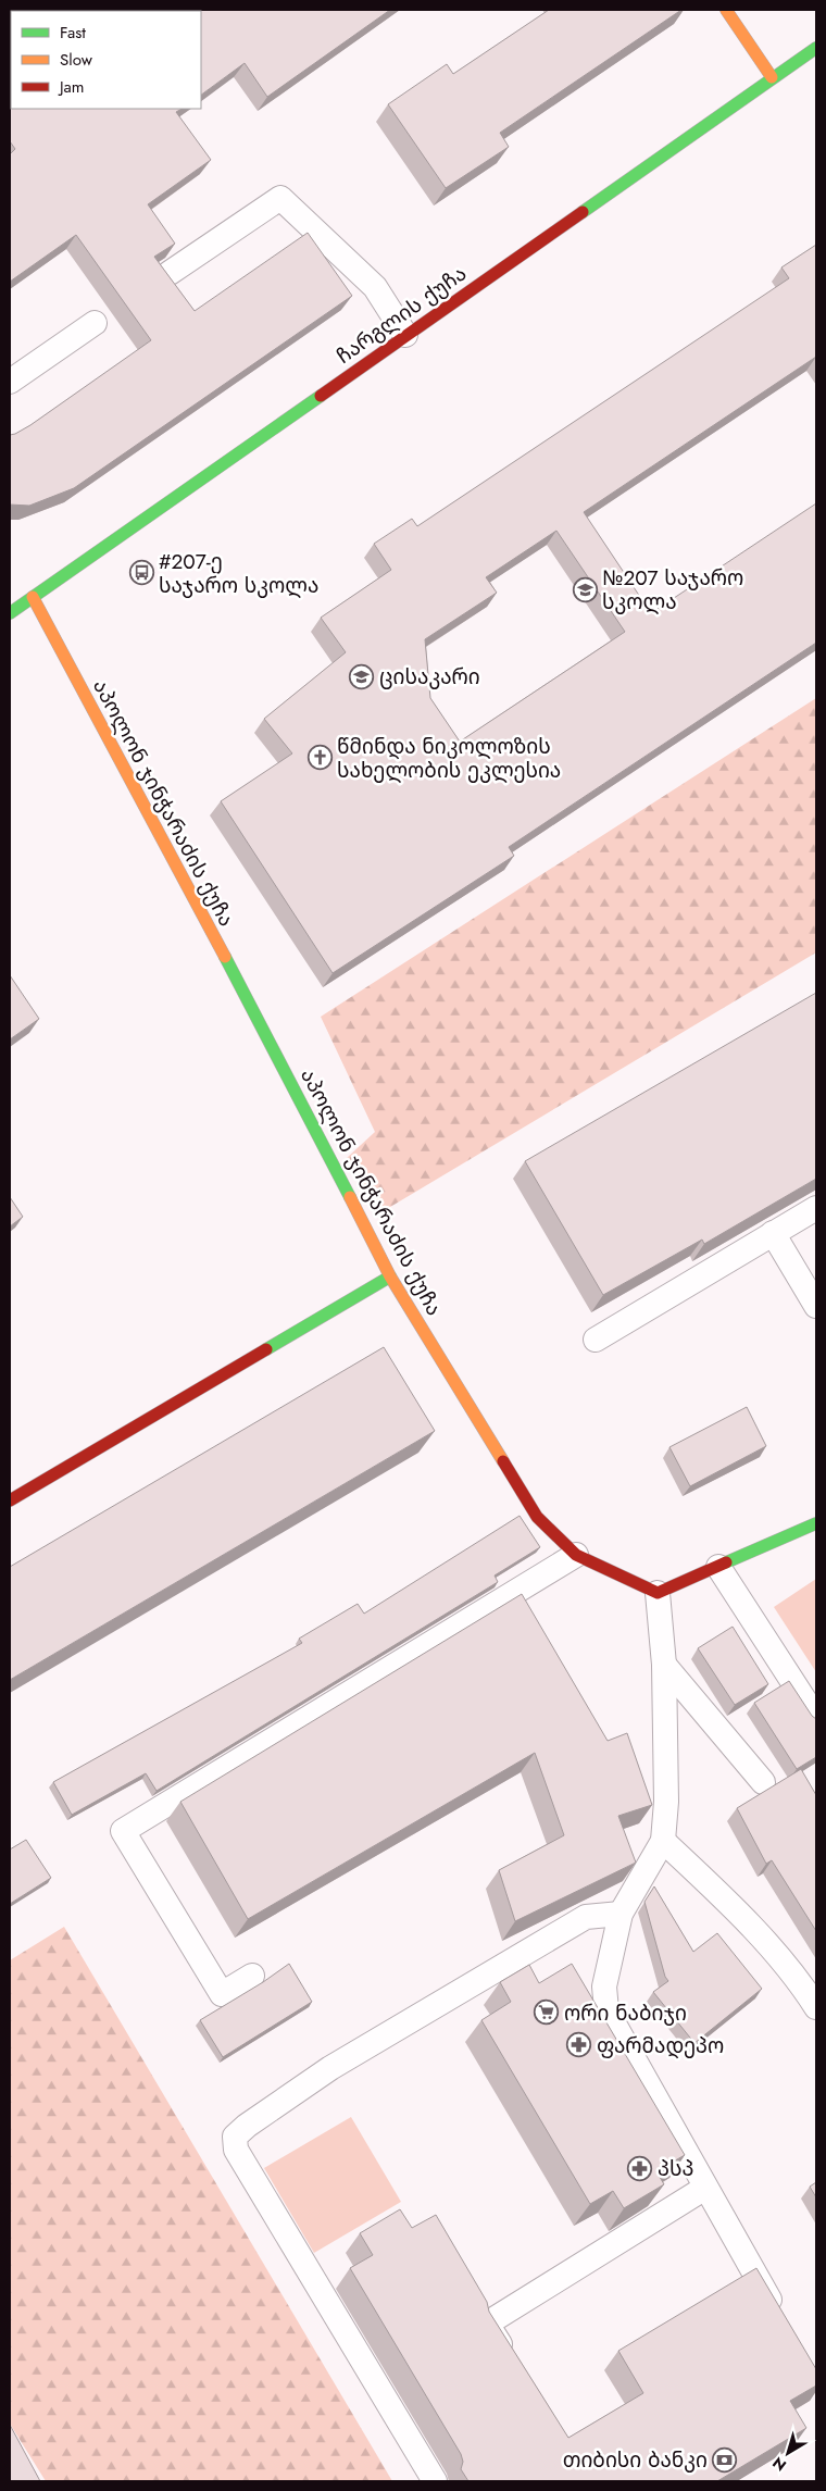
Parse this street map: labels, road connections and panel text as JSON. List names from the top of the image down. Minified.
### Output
{"streets":{"street":["ჩარგლის ქუჩა","აპოლონ ჯინჭარაძის ქუჩა"]},"crossings":[["ჩარგლის ქუჩა","აპოლონ ჯინჭარაძის ქუჩა"]],"places":{"bus stop":["#207-ე საჯარო სკოლა"],"school or university":["№207 საჯარო სკოლა","ცისაკარი"],"church":["წმინდა ნიკოლოზის სახელობის ეკლესია"],"supermarket":["ორი ნაბიჯი"],"pharmacy":["ფარმადეპო","პსპ"],"bank":["თიბისი ბანკი"]},"legend":["Fast","Slow","Jam"],"north":"bottom left"}
